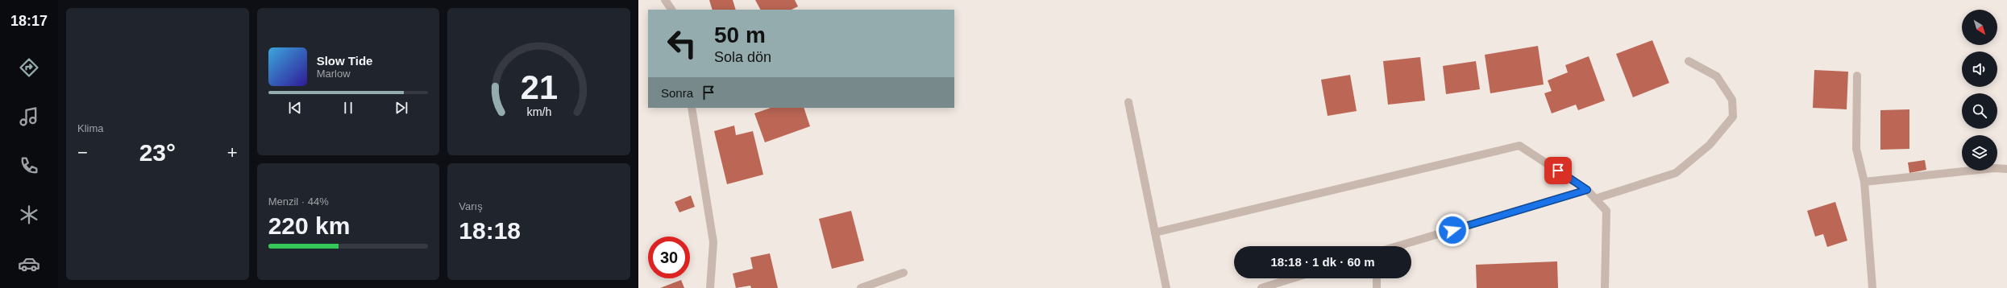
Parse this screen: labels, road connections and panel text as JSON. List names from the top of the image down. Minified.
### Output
{"north":"bottom right","page":{"tabs":"18:17","tile":["Klima",["Menzil · 44%","220 km"],["Varış","18:18"]],"turn":["50 m","Sola dön"],"song":["Slow Tide","Marlow"],"then":"Sonra","heat":["−","23°","+"],"limit":"30","trip":"18:18 · 1 dk · 60 m","gauge":["21","km/h"]}}
